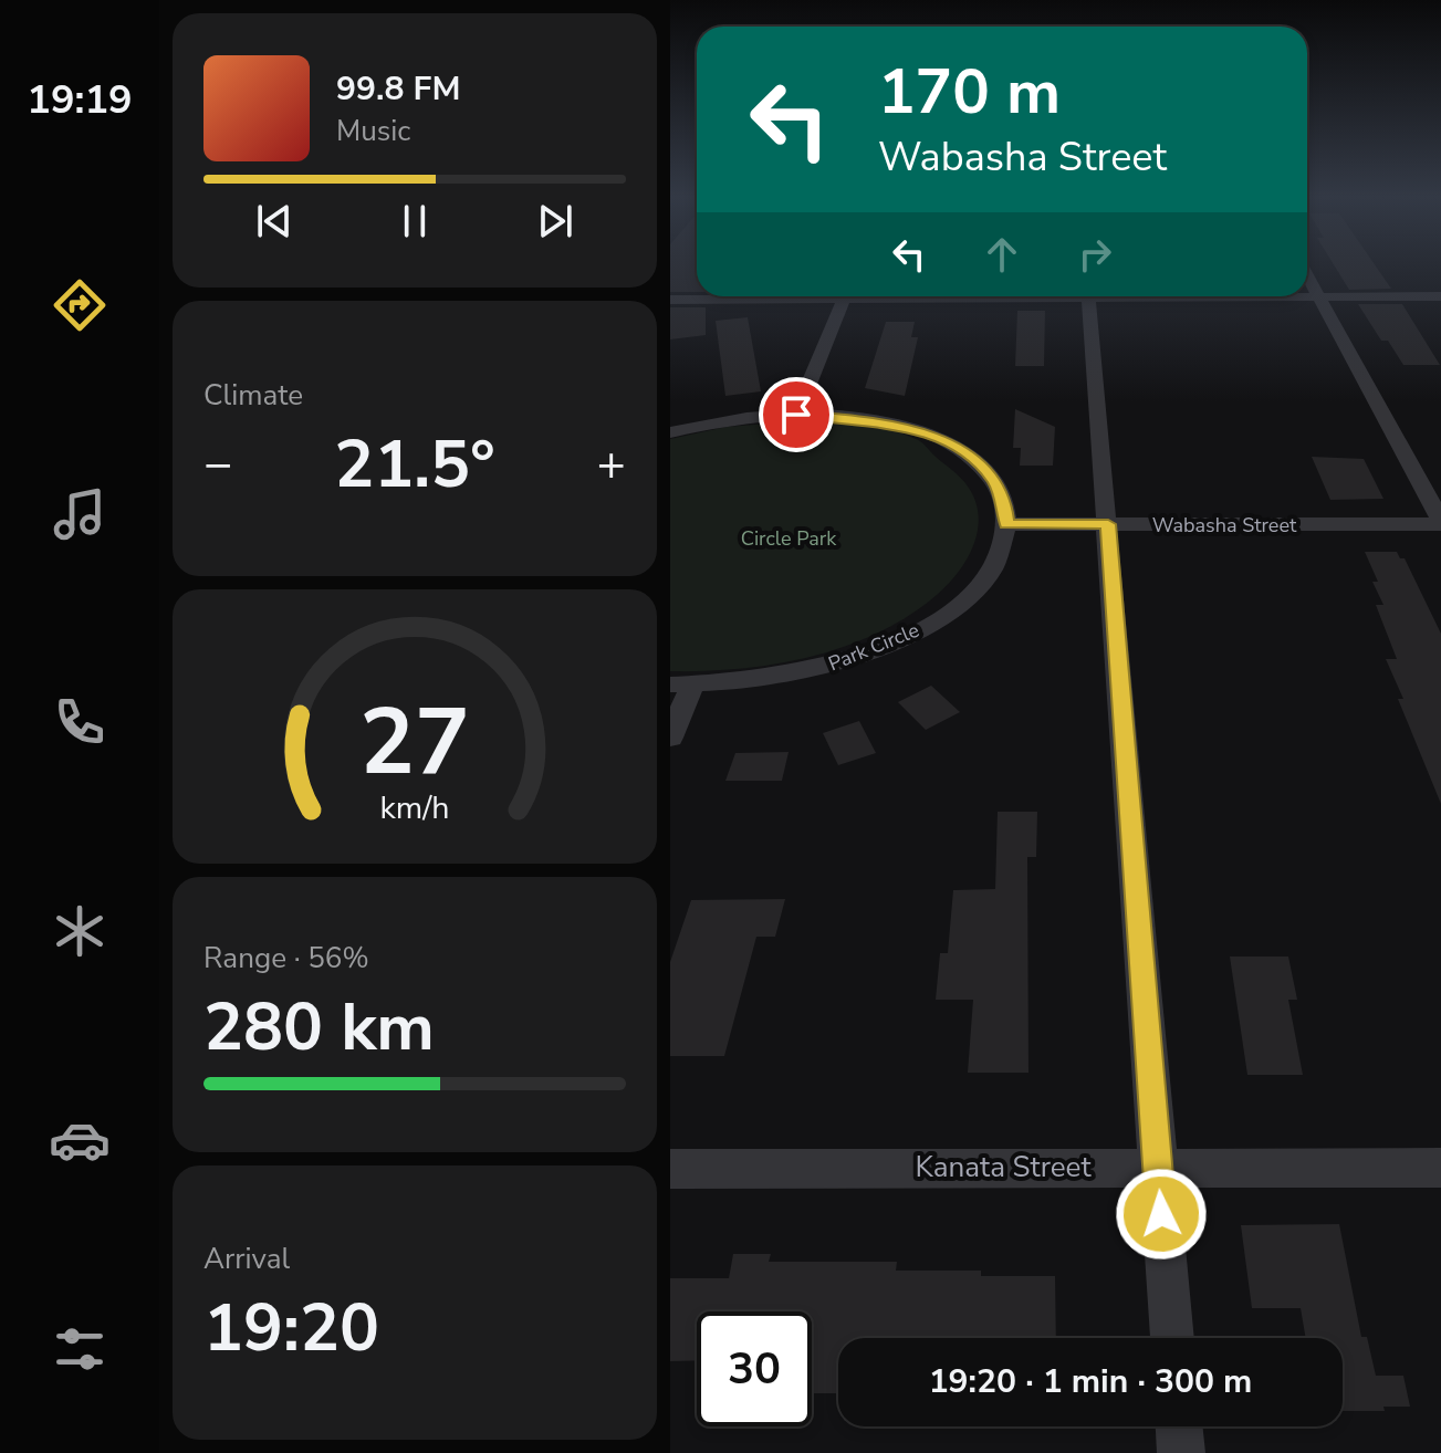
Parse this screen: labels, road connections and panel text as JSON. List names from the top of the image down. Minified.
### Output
{"streets":{"street":["Wabasha Street","Park Circle","Kanata Street"]},"crossings":[["Wabasha Street","Park Circle"]],"parks":["Circle Park"],"page":{"tabs":"19:19","turn":["170 m","Wabasha Street"],"song":["99.8 FM","Music"],"tile":["Climate",["Range · 56%","280 km"],["Arrival","19:20"]],"heat":["−","21.5°","+"],"limit":"30","trip":"19:20 · 1 min · 300 m","gauge":["27","km/h"]}}
